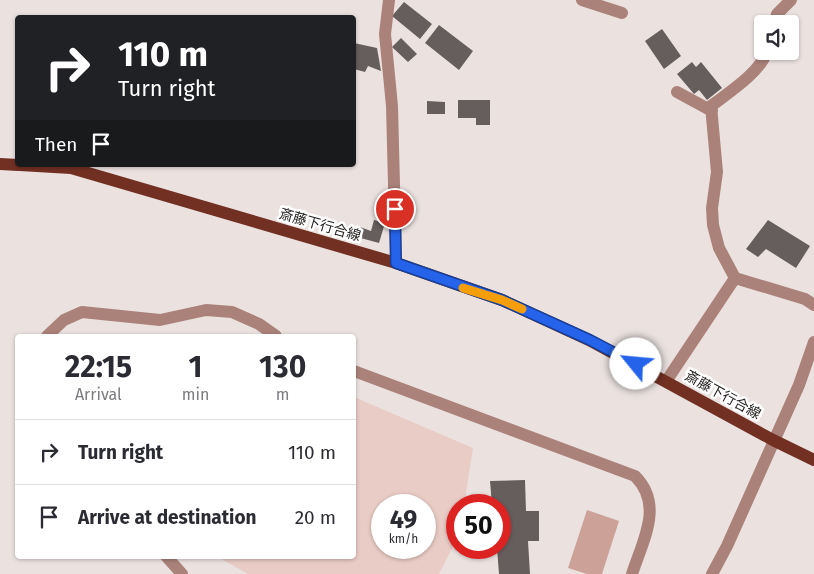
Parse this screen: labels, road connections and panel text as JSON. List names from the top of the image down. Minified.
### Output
{"streets":{"main road":["斎藤下行合線"]},"page":{"turn":["110 m","Turn right"],"then":"Then","eta":["22:15","Arrival","1","min","130","m"],"list":[{"name":"Turn right","value":"110 m"},{"name":"Arrive at destination","value":"20 m"}],"speed":"49 km/h","limit":"50"}}
